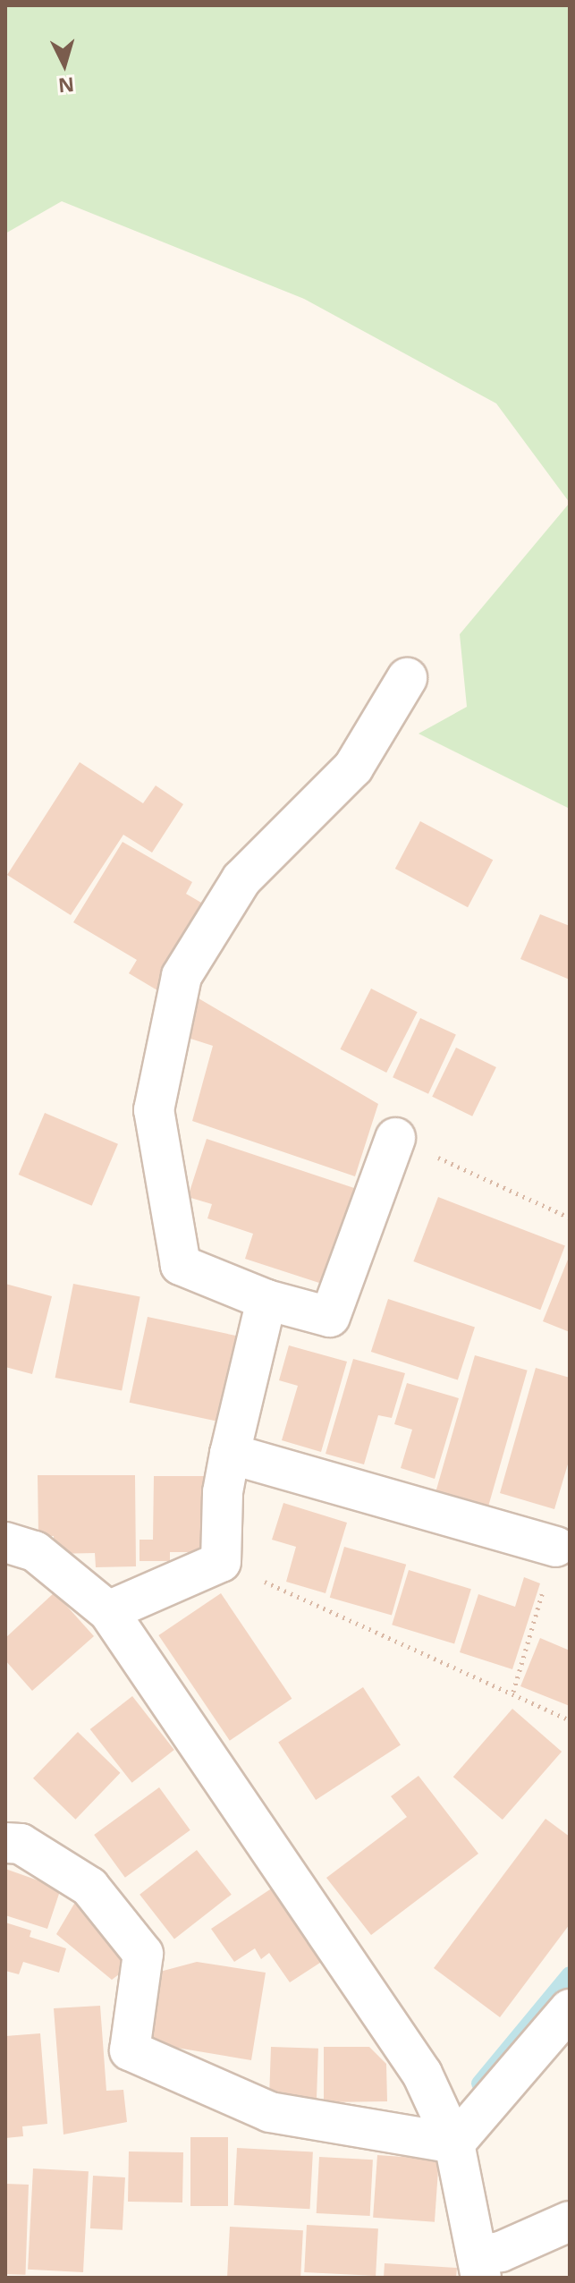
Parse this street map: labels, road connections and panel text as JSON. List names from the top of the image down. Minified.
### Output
{"north":"bottom"}
